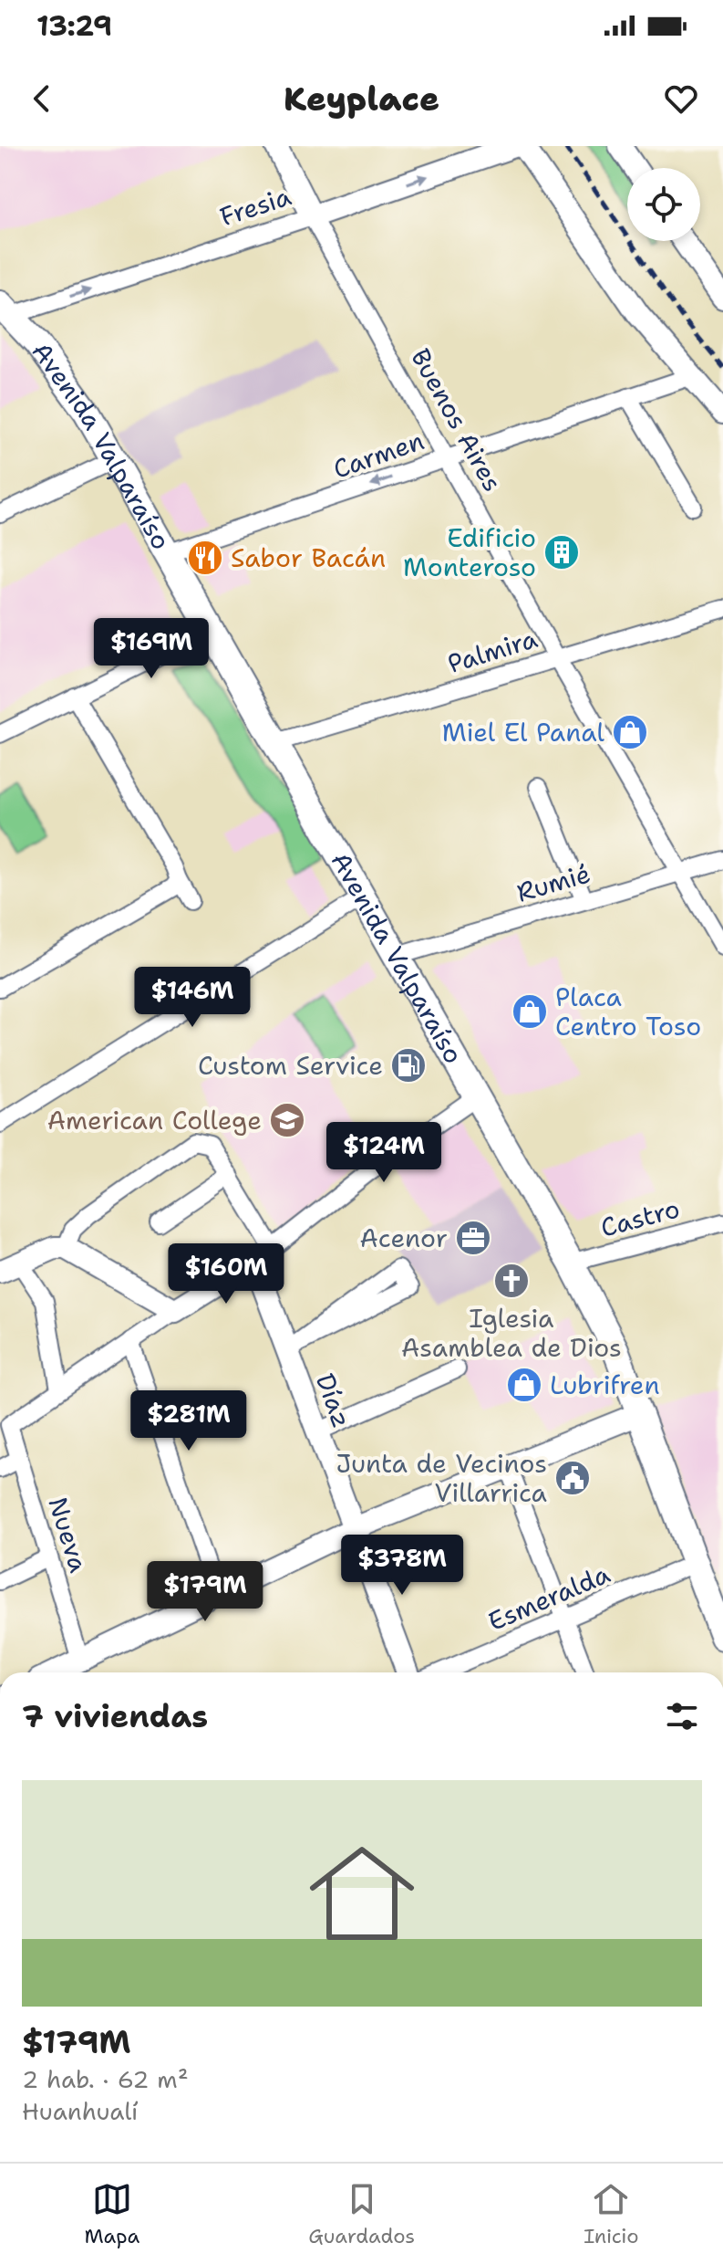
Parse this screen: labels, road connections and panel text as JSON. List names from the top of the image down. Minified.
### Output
{"streets":{"main road":["Avenida Valparaíso"],"street":["Fresia","Buenos Aires","Carmen","Palmira","Rumié","Castro","Díaz","Nueva","Esmeralda"]},"crossings":[["Fresia","Buenos Aires"],["Fresia","Avenida Valparaíso"],["Buenos Aires","Carmen"],["Buenos Aires","Palmira"],["Buenos Aires","Rumié"],["Avenida Valparaíso","Carmen"],["Avenida Valparaíso","Palmira"],["Avenida Valparaíso","Rumié"],["Avenida Valparaíso","Castro"],["Avenida Valparaíso","Esmeralda"]],"one_way":["Fresia","Carmen"],"places":{"building":["Edificio Monteroso"],"restaurant":["Sabor Bacán"],"shop":["Miel El Panal","Placa Centro Toso","Lubrifren"],"fuel station":["Custom Service"],"school or university":["American College"],"office":["Acenor"],"church":["Iglesia Asamblea de Dios"],"public building":["Junta de Vecinos Villarrica"]},"page":{"status":"13:29","header":"Keyplace","price":["$169M","$146M","$124M","$160M","$281M","$378M","$179M"],"heading":"7 viviendas","list":[{"name":"$179M","note":"2 hab. · 62 m² · Huanhualí"}],"tabs":["Mapa","Guardados","Inicio"]}}
